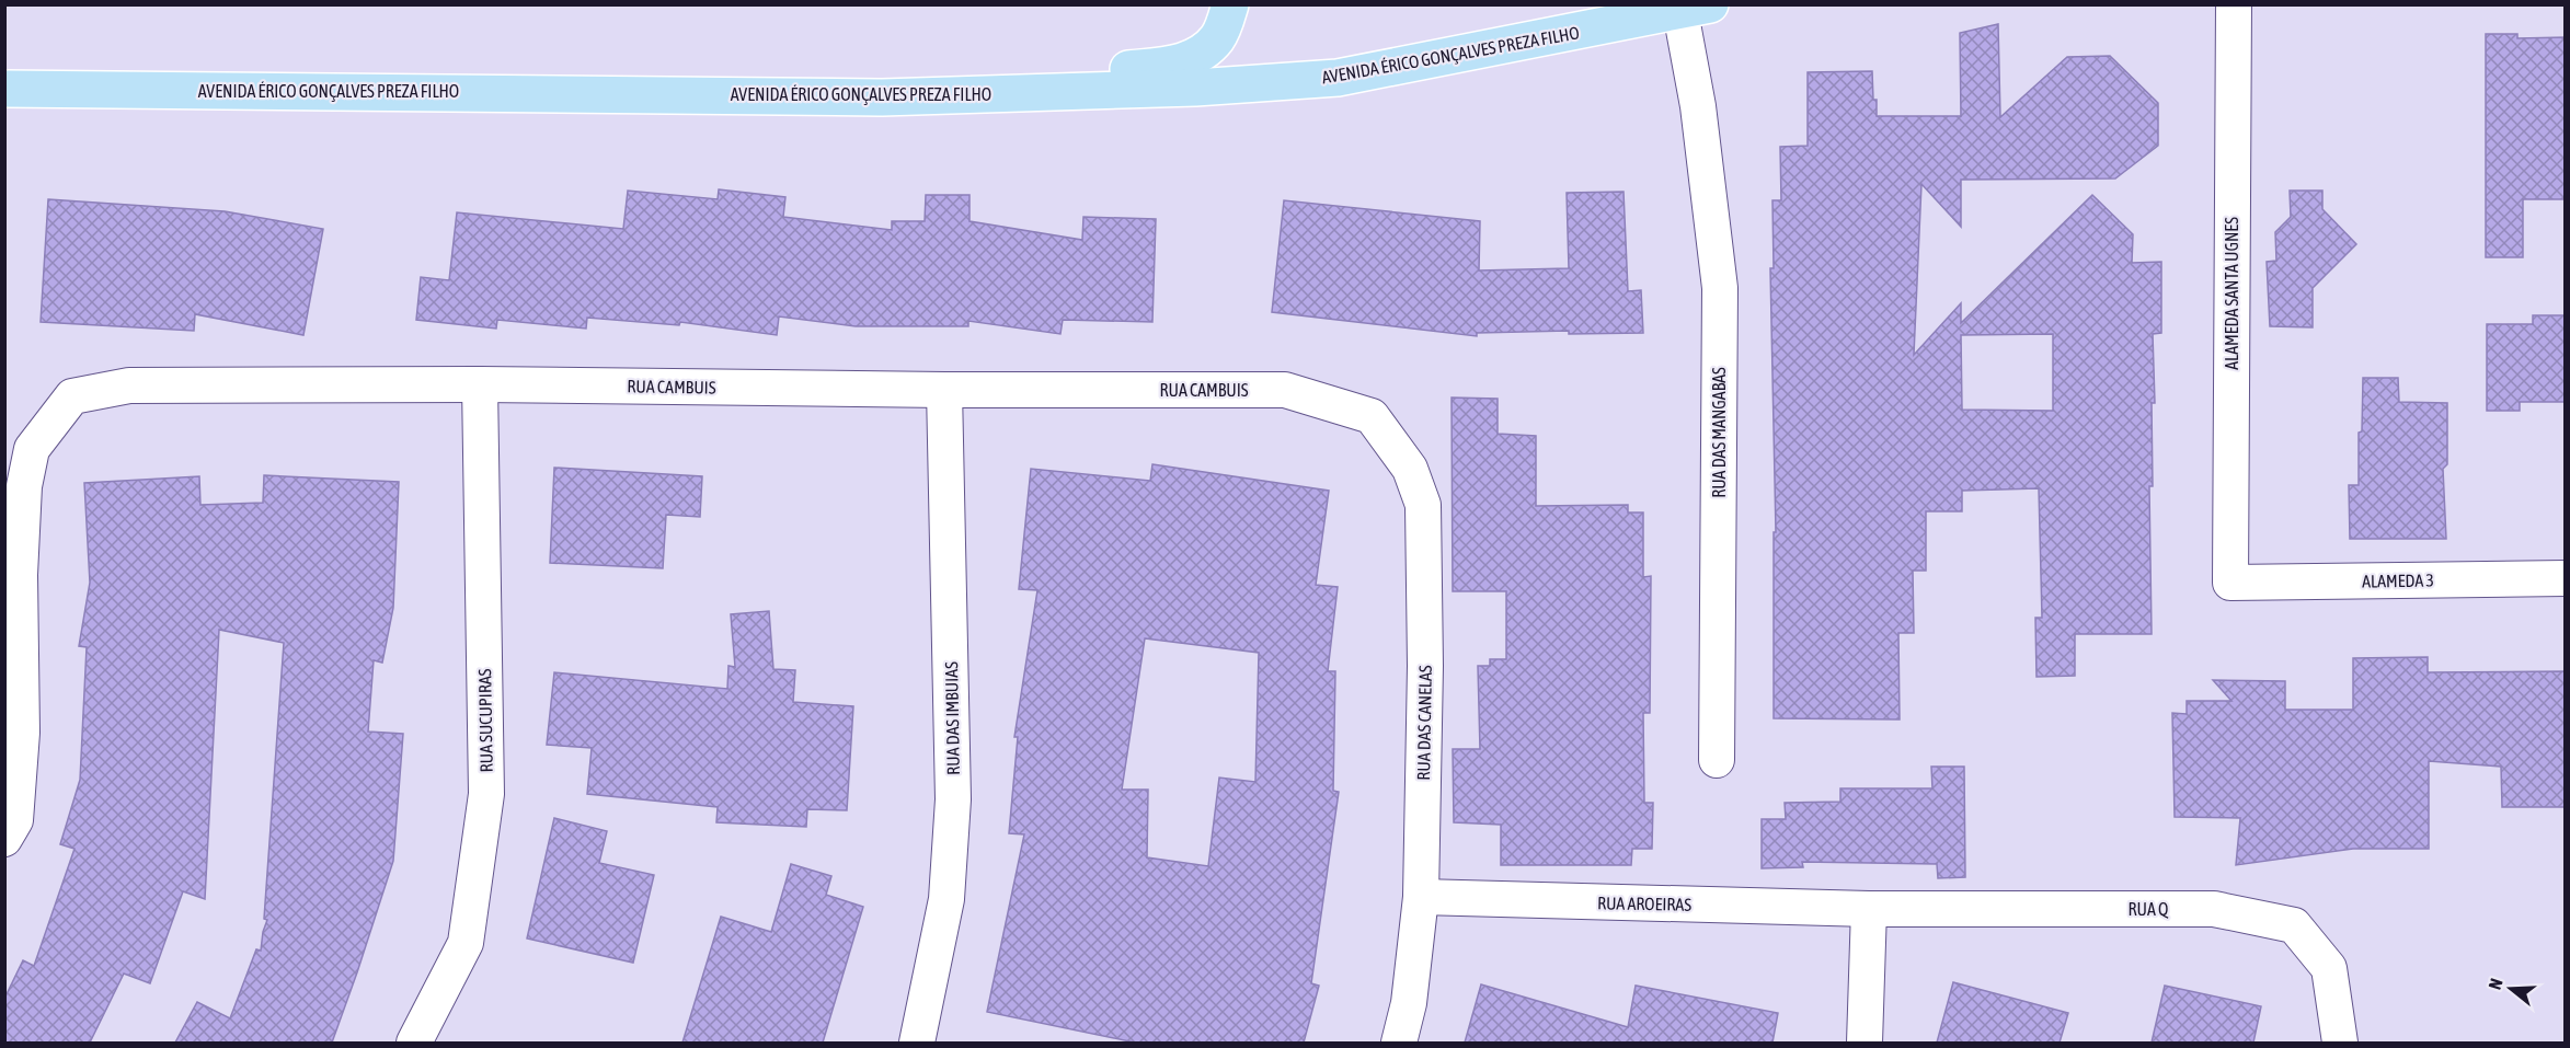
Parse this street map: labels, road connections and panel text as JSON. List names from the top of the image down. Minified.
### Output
{"streets":{"main road":["AVENIDA ÉRICO GONÇALVES PREZA FILHO"],"street":["ALAMEDA SANTA UGNES","RUA CAMBUIS","RUA DAS MANGABAS","ALAMEDA 3","RUA DAS IMBUIAS","RUA SUCUPIRAS","RUA DAS CANELAS","RUA AROEIRAS","RUA Q"]},"crossings":[["AVENIDA ÉRICO GONÇALVES PREZA FILHO","RUA DAS MANGABAS"],["ALAMEDA SANTA UGNES","ALAMEDA 3"],["RUA CAMBUIS","RUA DAS IMBUIAS"],["RUA CAMBUIS","RUA SUCUPIRAS"],["RUA CAMBUIS","RUA DAS CANELAS"],["RUA DAS CANELAS","RUA AROEIRAS"],["RUA AROEIRAS","RUA Q"]],"north":"left"}
